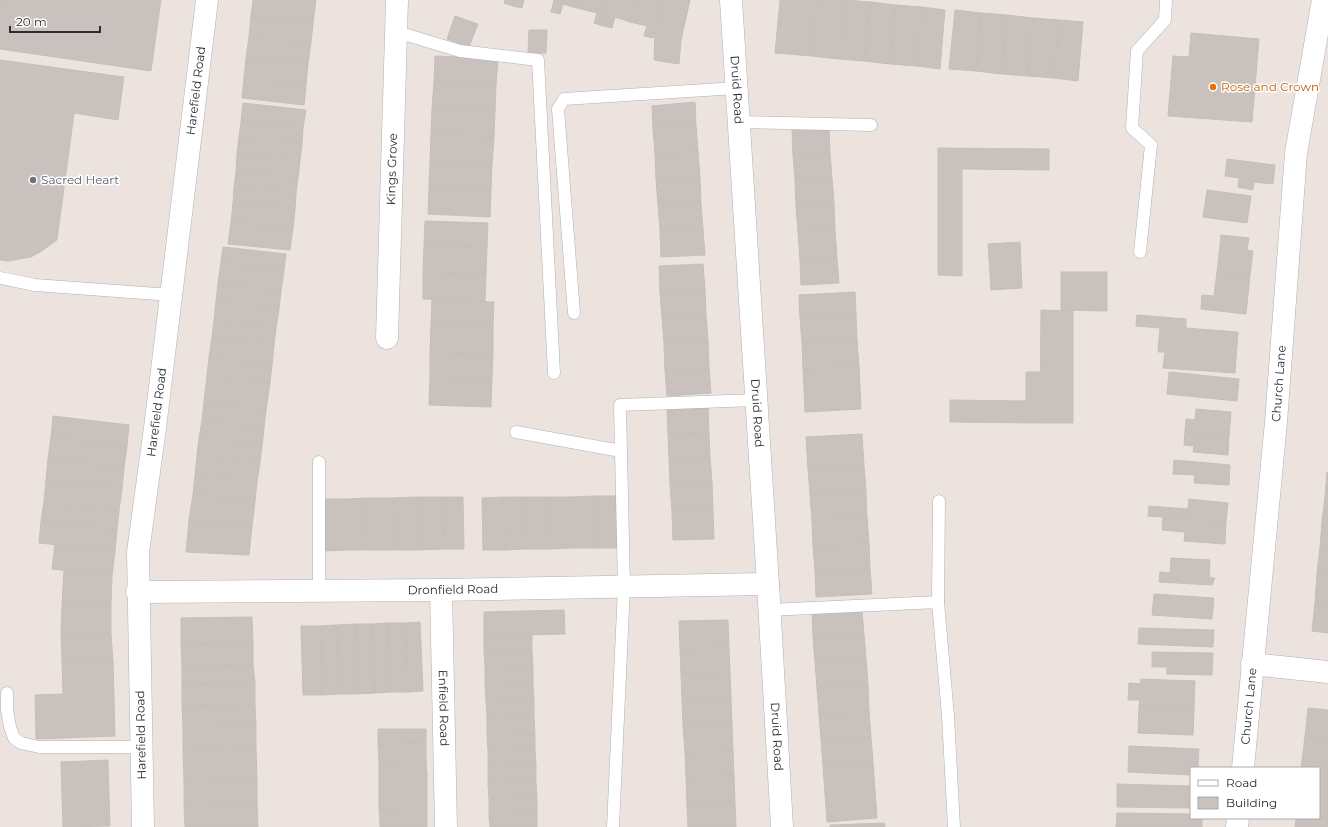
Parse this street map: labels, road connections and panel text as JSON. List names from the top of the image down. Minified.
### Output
{"streets":{"street":["Druid Road","Harefield Road","Kings Grove","Church Lane","Dronfield Road","Enfield Road"]},"crossings":[["Druid Road","Dronfield Road"],["Harefield Road","Dronfield Road"],["Dronfield Road","Enfield Road"]],"places":["Rose and Crown","Sacred Heart"],"legend":["Road","Building"],"scale_bar":"20 m"}
